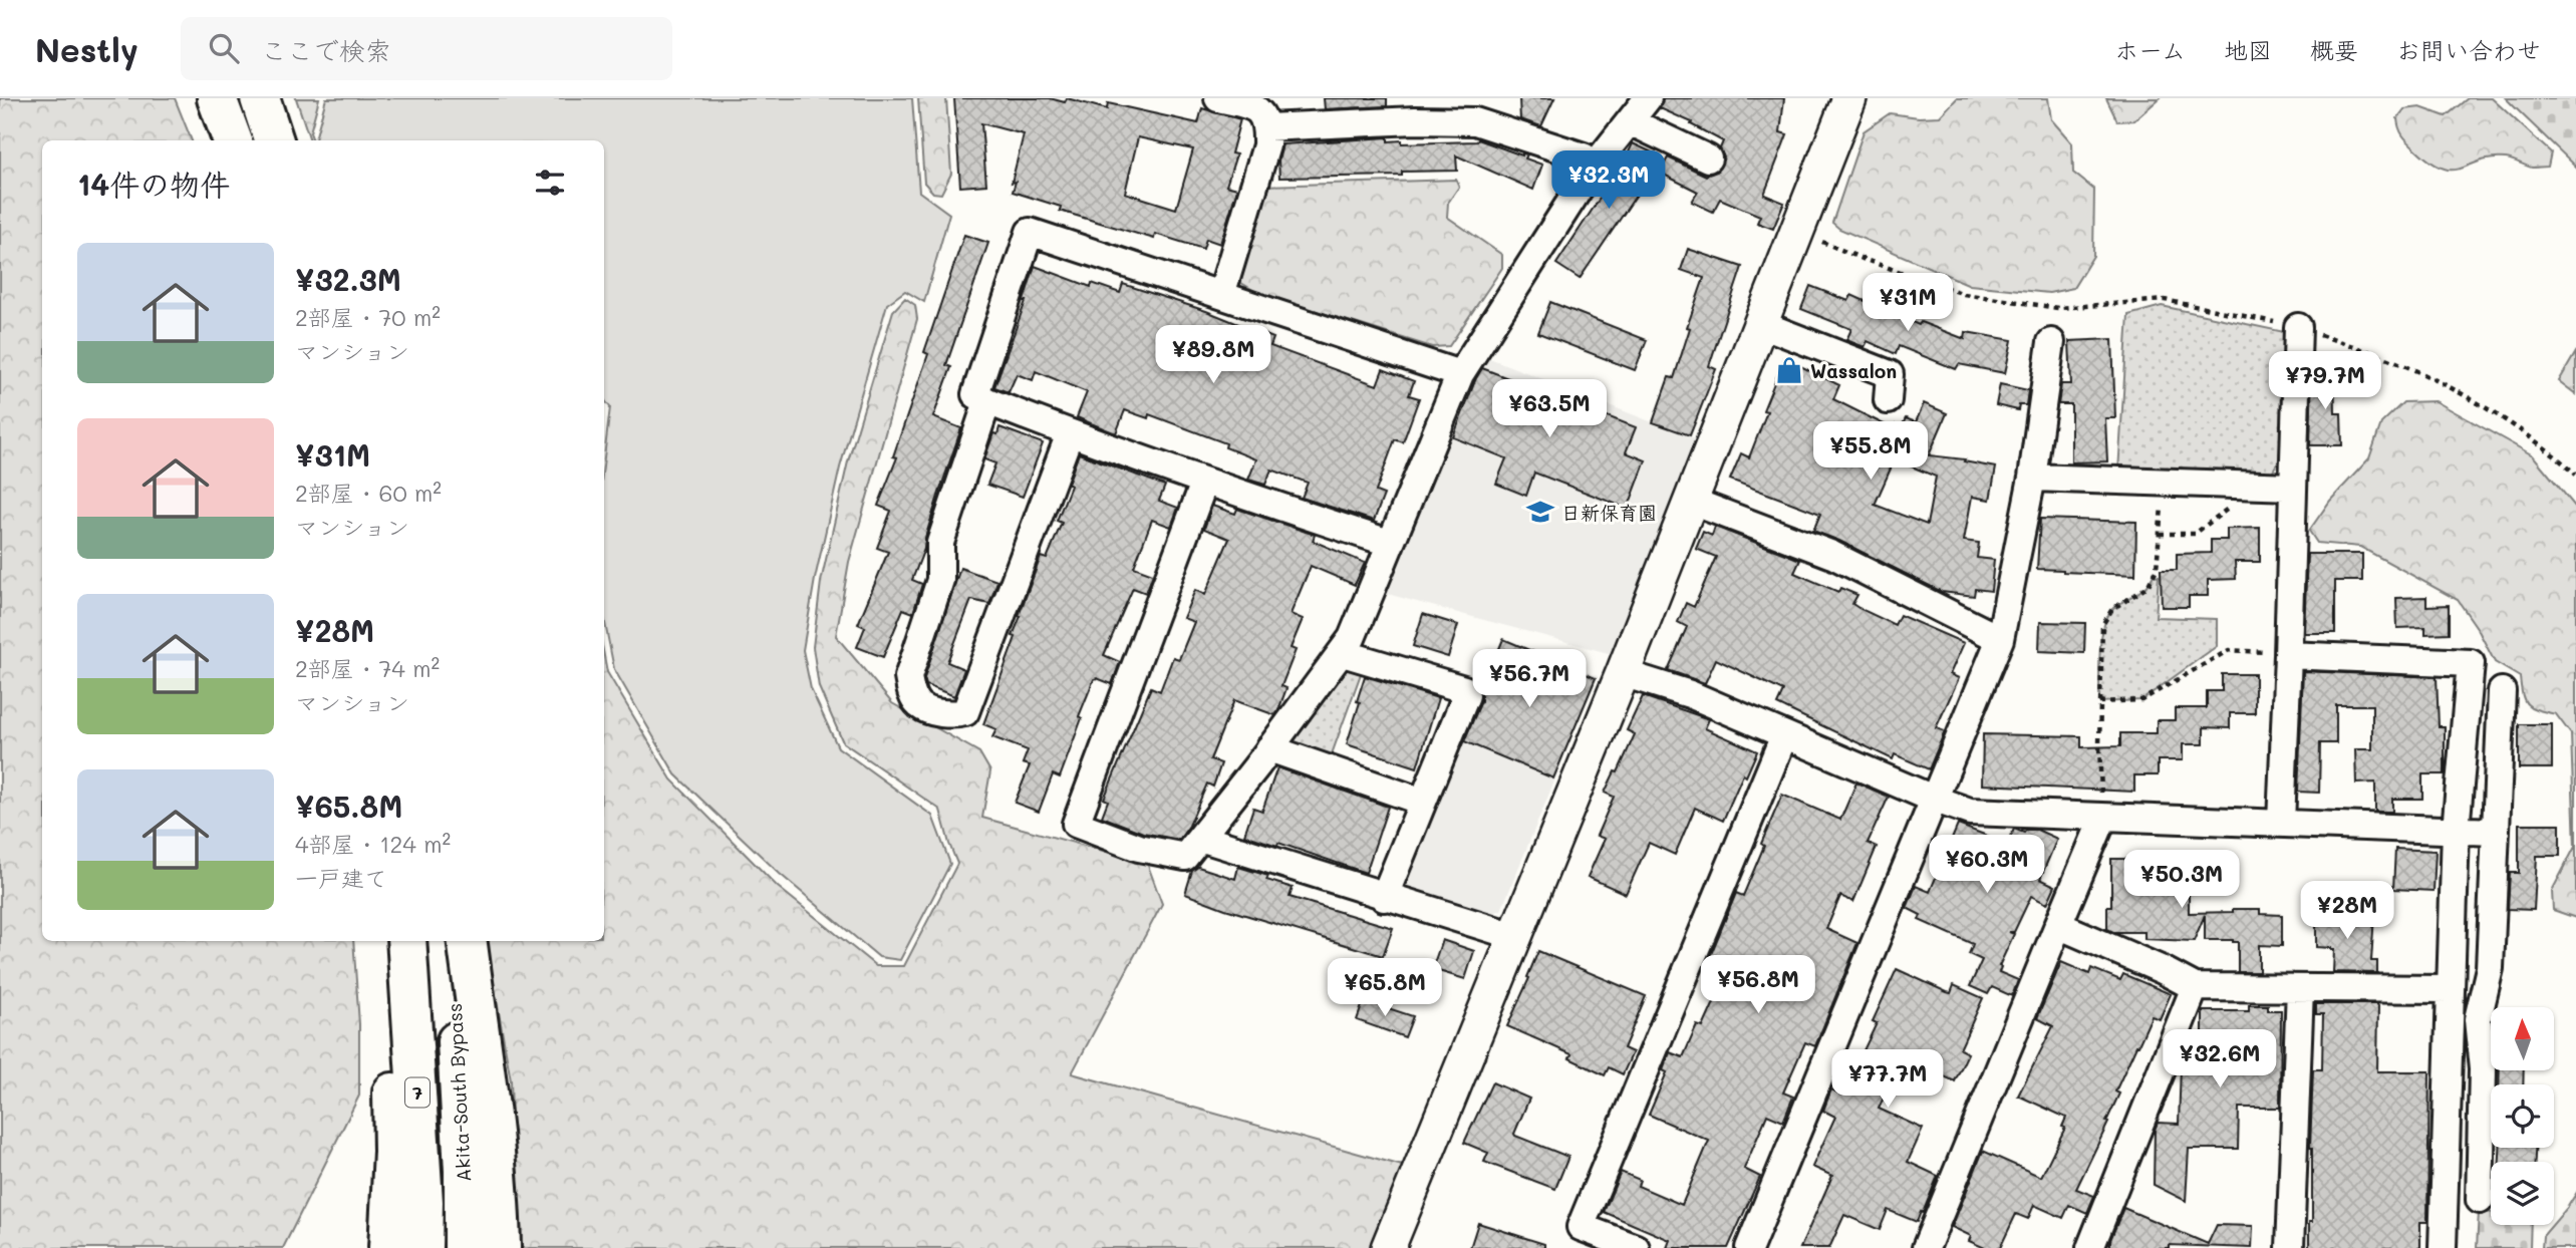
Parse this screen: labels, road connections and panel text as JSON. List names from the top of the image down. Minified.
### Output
{"streets":{"highway":["7","Akita-South Bypass"]},"places":{"shop":["Wassalon"],"school or university":["日新保育園"]},"north":"top","page":{"header":"Nestly","search":"ここで検索","nav":["ホーム","地図","概要","お問い合わせ"],"heading":"14件の物件","price":["¥32.3M","¥31M","¥89.8M","¥79.7M","¥63.5M","¥55.8M","¥56.7M","¥60.3M","¥50.3M","¥28M","¥56.8M","¥65.8M","¥32.6M","¥77.7M"],"list":[{"name":"¥32.3M","note":"2部屋 · 70 m² · マンション"},{"name":"¥31M","note":"2部屋 · 60 m² · マンション"},{"name":"¥28M","note":"2部屋 · 74 m² · マンション"},{"name":"¥65.8M","note":"4部屋 · 124 m² · 一戸建て"}]}}
